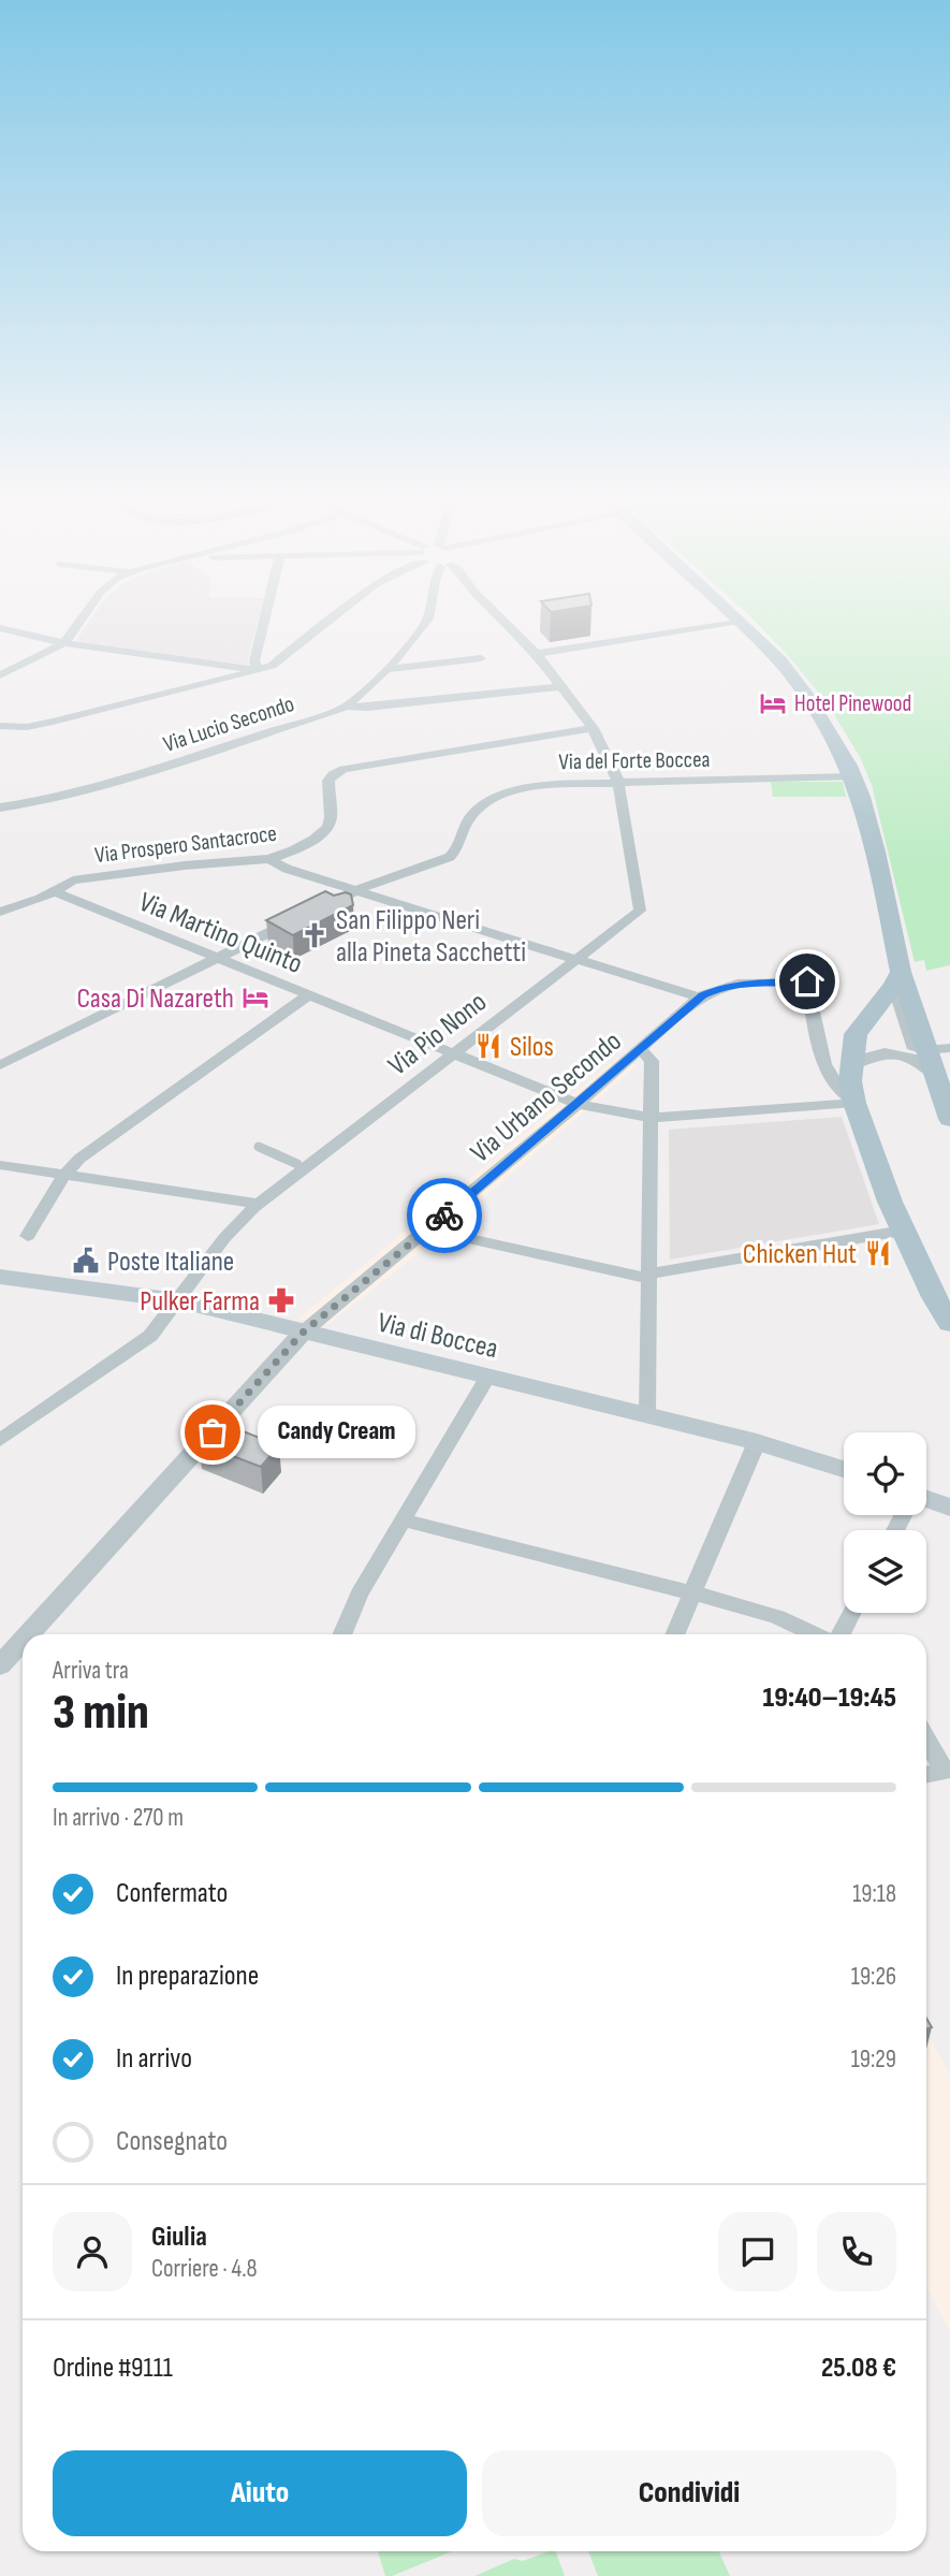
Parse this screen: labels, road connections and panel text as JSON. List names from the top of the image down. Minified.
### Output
{"streets":{"main road":["Via di Boccea"],"street":["Via Lucio Secondo","Via del Forte Boccea","Via Prospero Santacroce","Via Martino Quinto","Via Pio Nono","Via Urbano Secondo"]},"crossings":[["Via Lucio Secondo","Via Pio Nono"],["Via del Forte Boccea","Via Martino Quinto"],["Via del Forte Boccea","Via Pio Nono"],["Via Prospero Santacroce","Via Martino Quinto"],["Via Prospero Santacroce","Via Pio Nono"],["Via Martino Quinto","Via Pio Nono"],["Via Martino Quinto","Via Urbano Secondo"],["Via Pio Nono","Via di Boccea"],["Via Urbano Secondo","Via di Boccea"]],"places":{"hotel":["Hotel Pinewood","Casa Di Nazareth"],"church":["San Filippo Neri alla Pineta Sacchetti"],"restaurant":["Silos","Chicken Hut"],"public building":["Poste Italiane"],"pharmacy":["Pulker Farma"],"other":["Candy Cream"]},"page":{"bubble":"Candy Cream","heading":["3 min","Arriva tra","19:40–19:45"],"panel":["Giulia","Corriere · 4.8","Ordine #9111","25.08 €"],"bar":"In arrivo · 270 m","list":[["Confermato","19:18"],["In preparazione","19:26"],["In arrivo","19:29"],"Consegnato"],"buttons":["Aiuto","Condividi"]}}
